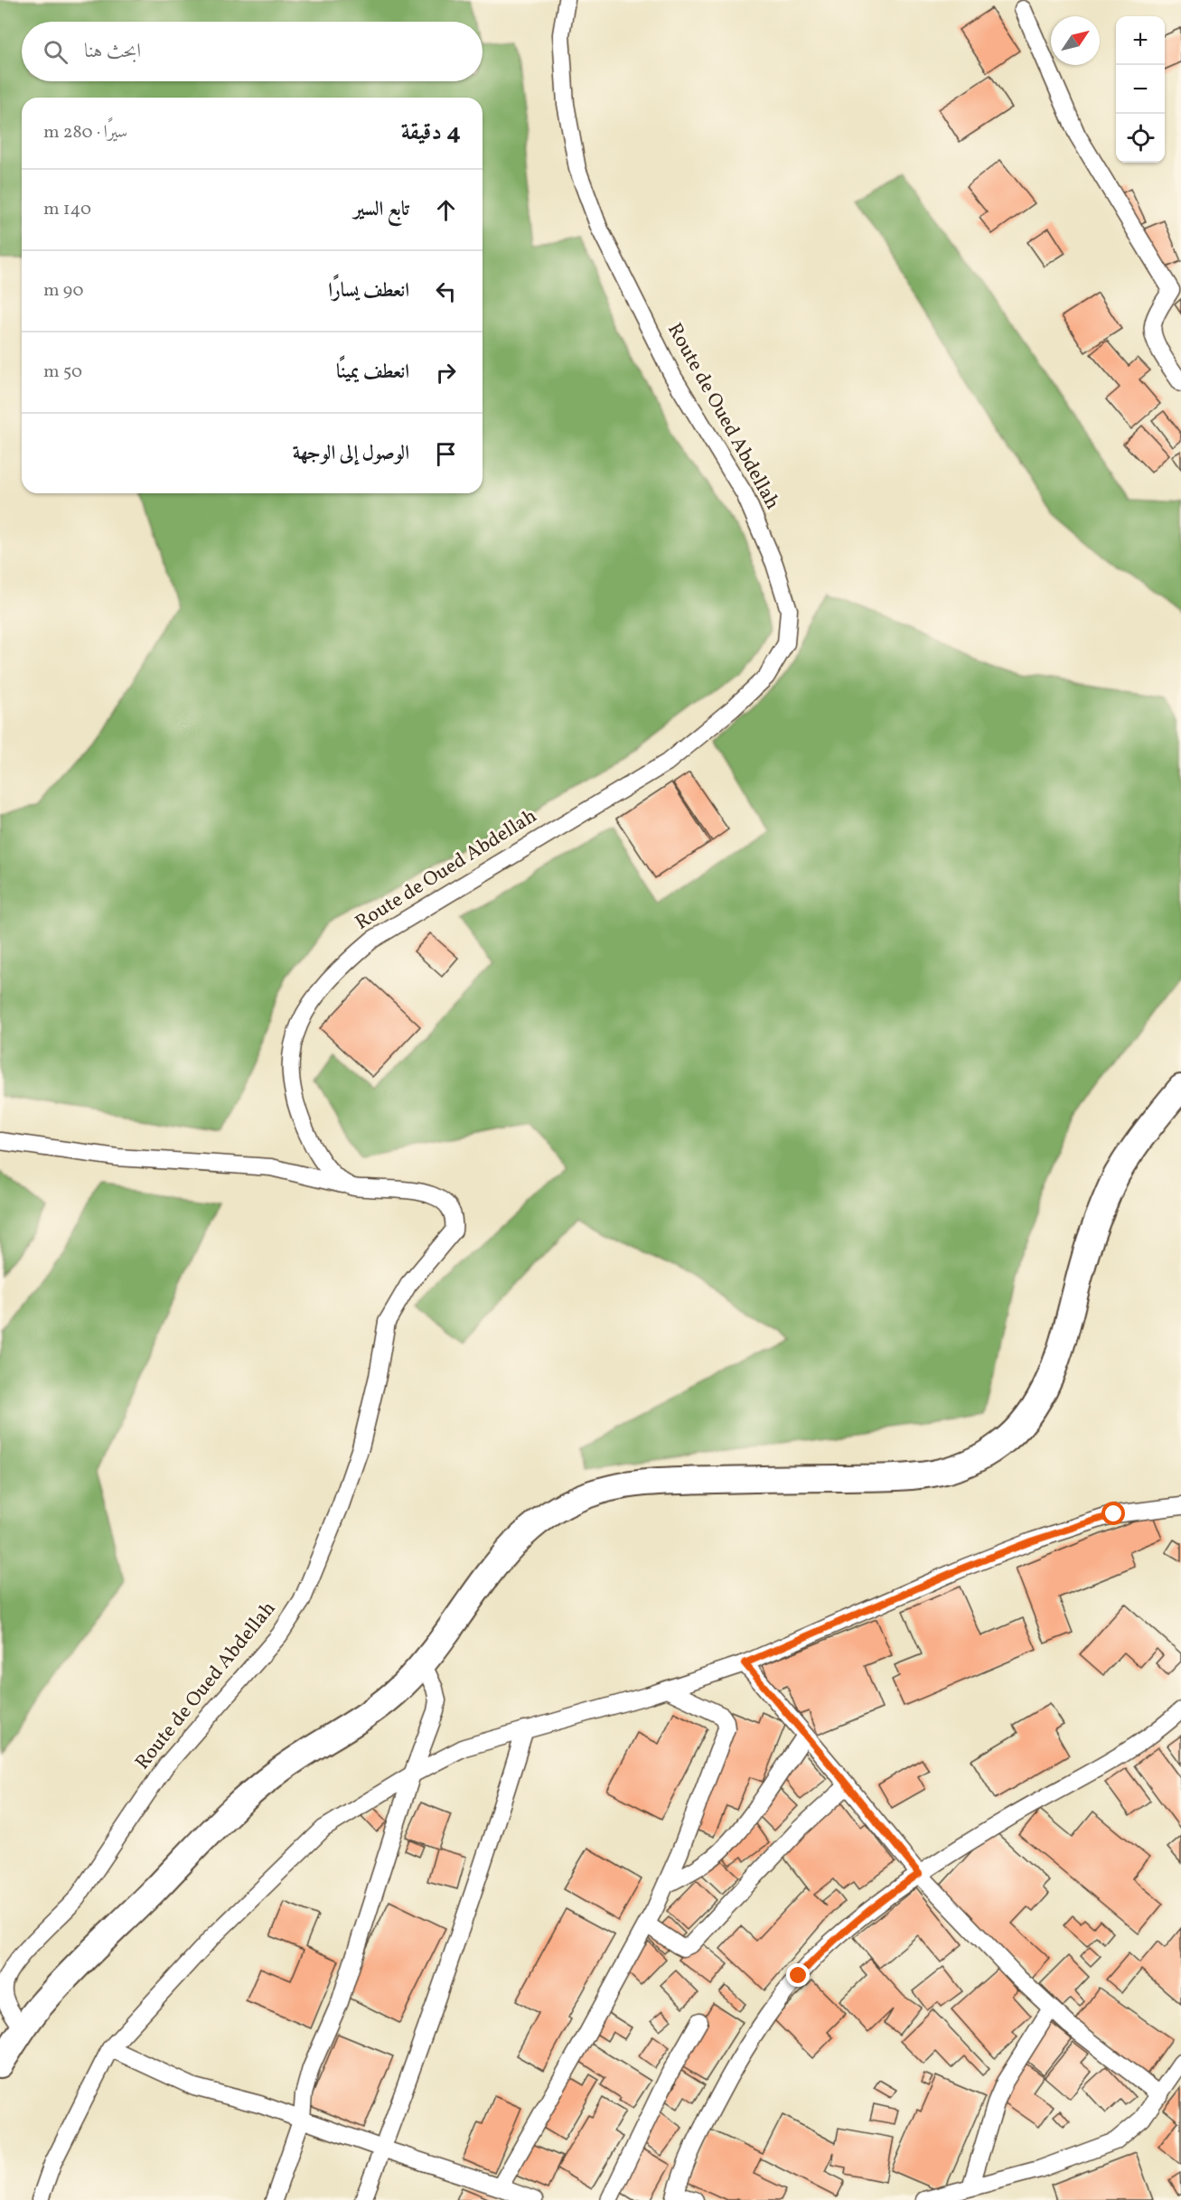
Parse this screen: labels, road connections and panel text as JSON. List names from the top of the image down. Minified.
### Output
{"streets":{"street":["Route de Oued Abdellah"]},"north":"top right","page":{"map_buttons":["+","−"],"search":"ابحث هنا","heading":["4 دقيقة","سيرًا · 280 m"],"list":[["تابع السير","140 m"],["انعطف يسارًا","90 m"],["انعطف يمينًا","50 m"],"الوصول إلى الوجهة"]}}
